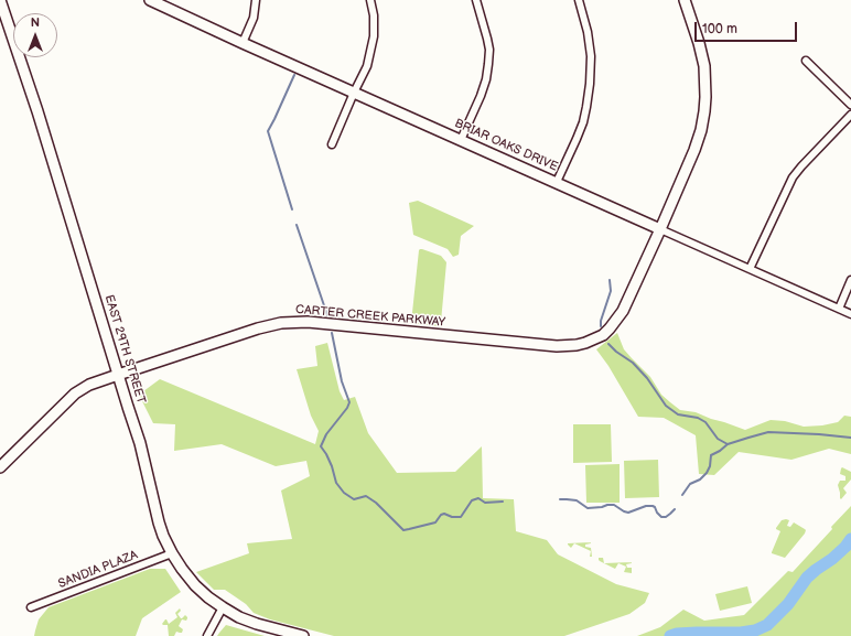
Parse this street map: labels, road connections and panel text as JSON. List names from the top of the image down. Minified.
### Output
{"streets":{"street":["BRIAR OAKS DRIVE","CARTER CREEK PARKWAY","EAST 29TH STREET","SANDIA PLAZA"]},"crossings":[["BRIAR OAKS DRIVE","CARTER CREEK PARKWAY"],["CARTER CREEK PARKWAY","EAST 29TH STREET"],["EAST 29TH STREET","SANDIA PLAZA"]],"scale_bar":"100 m","north":"top"}
